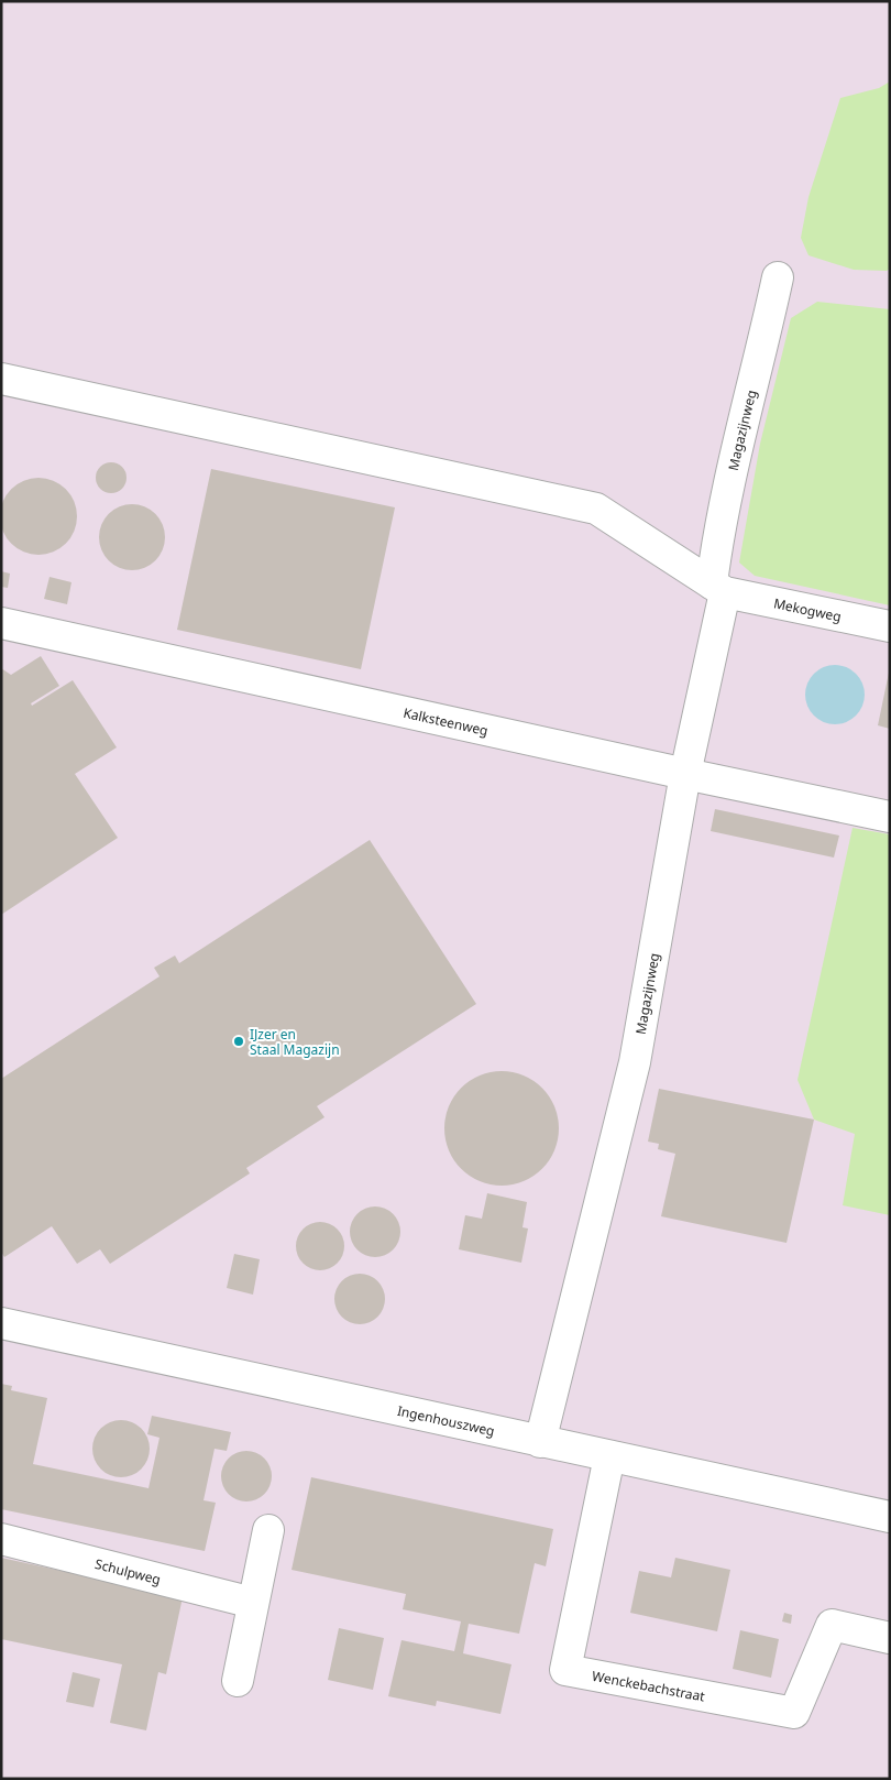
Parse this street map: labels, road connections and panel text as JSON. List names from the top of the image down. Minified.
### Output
{"streets":{"street":["Magazijnweg","Mekogweg","Kalksteenweg","Ingenhouszweg","Schulpweg","Wenckebachstraat"]},"crossings":[["Magazijnweg","Mekogweg"],["Magazijnweg","Kalksteenweg"],["Magazijnweg","Ingenhouszweg"],["Ingenhouszweg","Wenckebachstraat"]],"places":["IJzer en Staal Magazijn"]}
